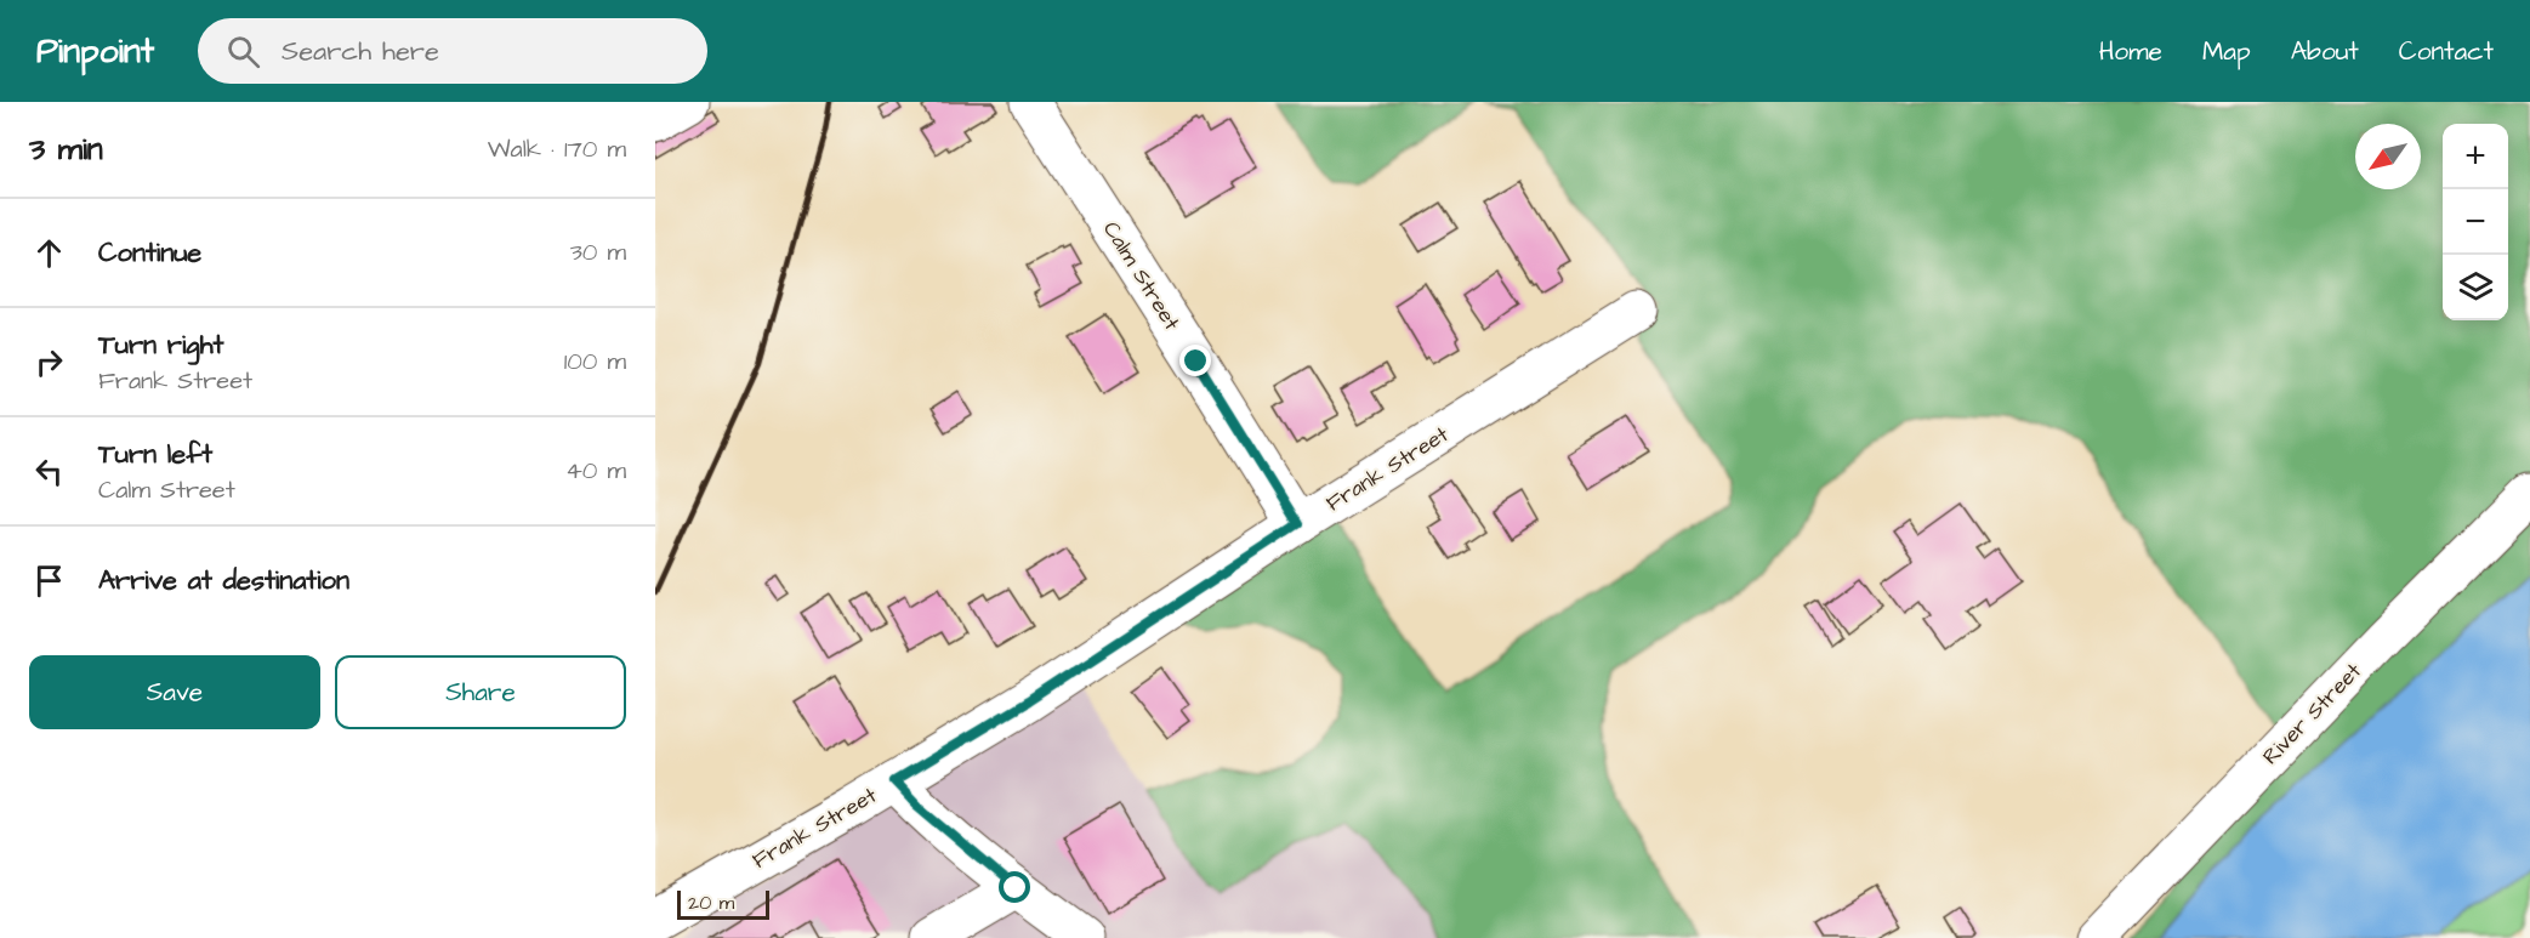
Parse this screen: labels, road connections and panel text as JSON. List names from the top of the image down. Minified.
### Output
{"streets":{"street":["Calm Street","Frank Street","River Street"]},"crossings":[["Calm Street","Frank Street"]],"scale_bar":"20 m","north":"bottom left","page":{"header":"Pinpoint","search":"Search here","nav":["Home","Map","About","Contact"],"heading":["3 min","Walk · 170 m"],"map_buttons":["+","−"],"list":[["Continue","30 m"],["Turn right","Frank Street","100 m"],["Turn left","Calm Street","40 m"],"Arrive at destination"],"buttons":["Save","Share"],"scale":"20 m"}}
